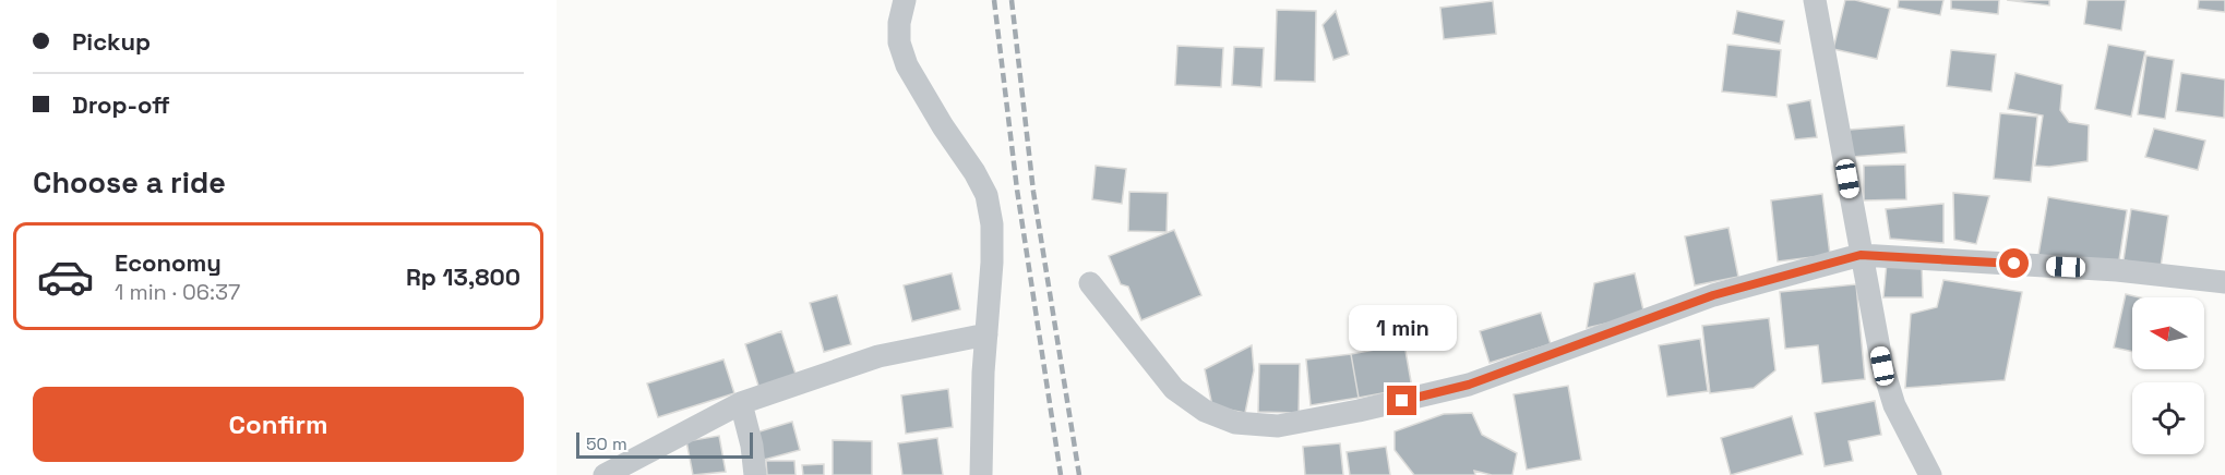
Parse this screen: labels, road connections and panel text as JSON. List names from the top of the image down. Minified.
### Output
{"scale_bar":"50 m","north":"left","page":{"banner":["Pickup","Drop-off"],"heading":"Choose a ride","list":[{"name":"Economy","note":"1 min · 06:37","value":"Rp 13,800"}],"bubble":"1 min","buttons":"Confirm","scale":"50 m"}}
